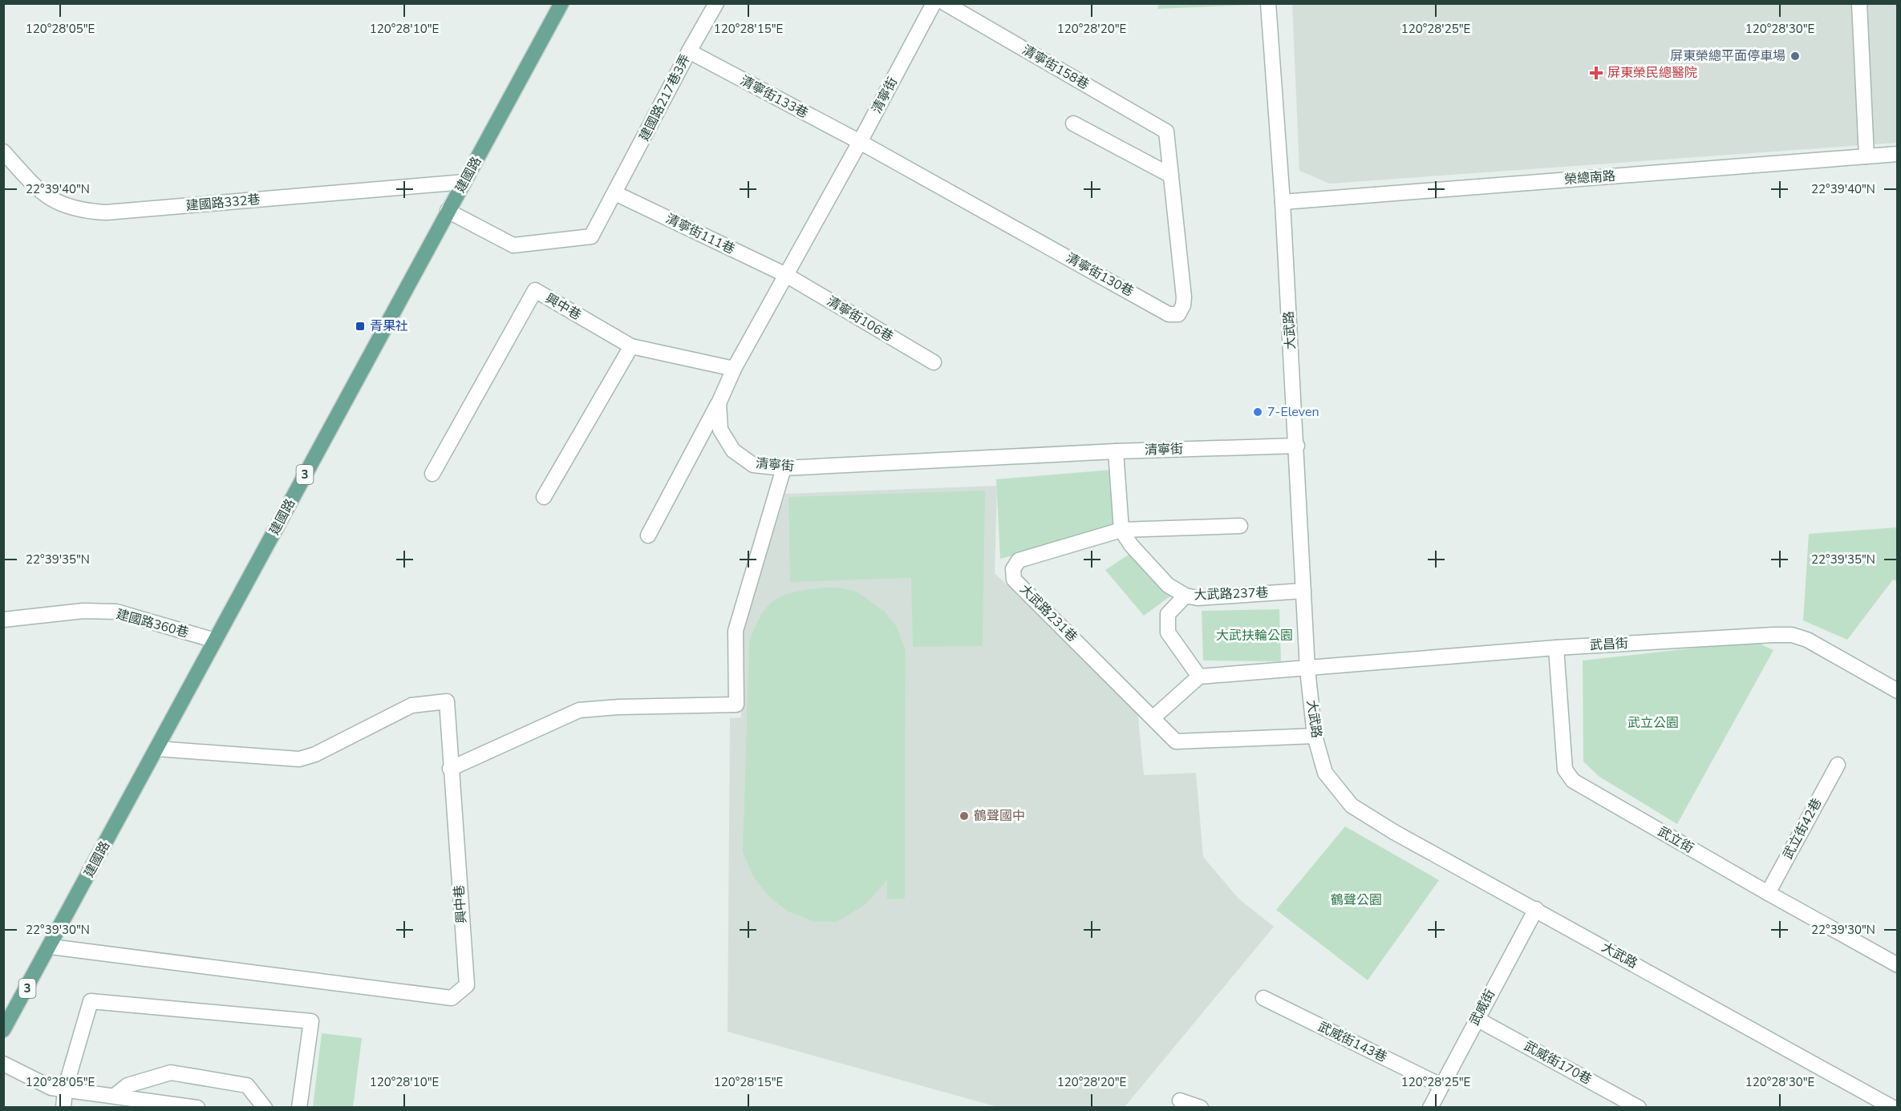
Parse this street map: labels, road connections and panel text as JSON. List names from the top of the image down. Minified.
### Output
{"streets":{"main road":["建國路","3"],"street":["清寧街158巷","清寧街","清寧街133巷","建國路217巷3弄","榮總南路","建國路332巷","清寧街111巷","清寧街130巷","興中巷","清寧街106巷","大武路","大武路237巷","大武路231巷","建國路360巷","武昌街","武立街42巷","武立街","武威街","武威街143巷","武威街170巷"]},"crossings":[["清寧街158巷","清寧街130巷"],["清寧街","清寧街133巷"],["清寧街","清寧街111巷"],["清寧街","清寧街130巷"],["清寧街","興中巷"],["清寧街","清寧街106巷"],["清寧街","大武路"],["清寧街133巷","建國路217巷3弄"],["清寧街133巷","清寧街130巷"],["建國路217巷3弄","建國路"],["建國路217巷3弄","清寧街111巷"],["建國路","建國路332巷"],["建國路","興中巷"],["建國路","建國路360巷"],["榮總南路","大武路"],["清寧街111巷","清寧街106巷"],["大武路","大武路237巷"],["大武路","大武路231巷"],["大武路","武昌街"],["大武路","武威街"],["大武路237巷","大武路231巷"],["武昌街","武立街"],["武立街42巷","武立街"],["武威街","武威街143巷"],["武威街","武威街170巷"]],"parks":["大武扶輪公園","武立公園","鶴聲公園"],"places":{"other":["屏東榮總平面停車場","7-Eleven","鶴聲國中"],"health":["屏東榮民總醫院"],"transit":["青果社"]},"coordinates":["120°28'05\"E","120°28'10\"E","120°28'15\"E","120°28'20\"E","120°28'25\"E","120°28'30\"E","22°39'40\"N","22°39'35\"N","22°39'30\"N"]}
